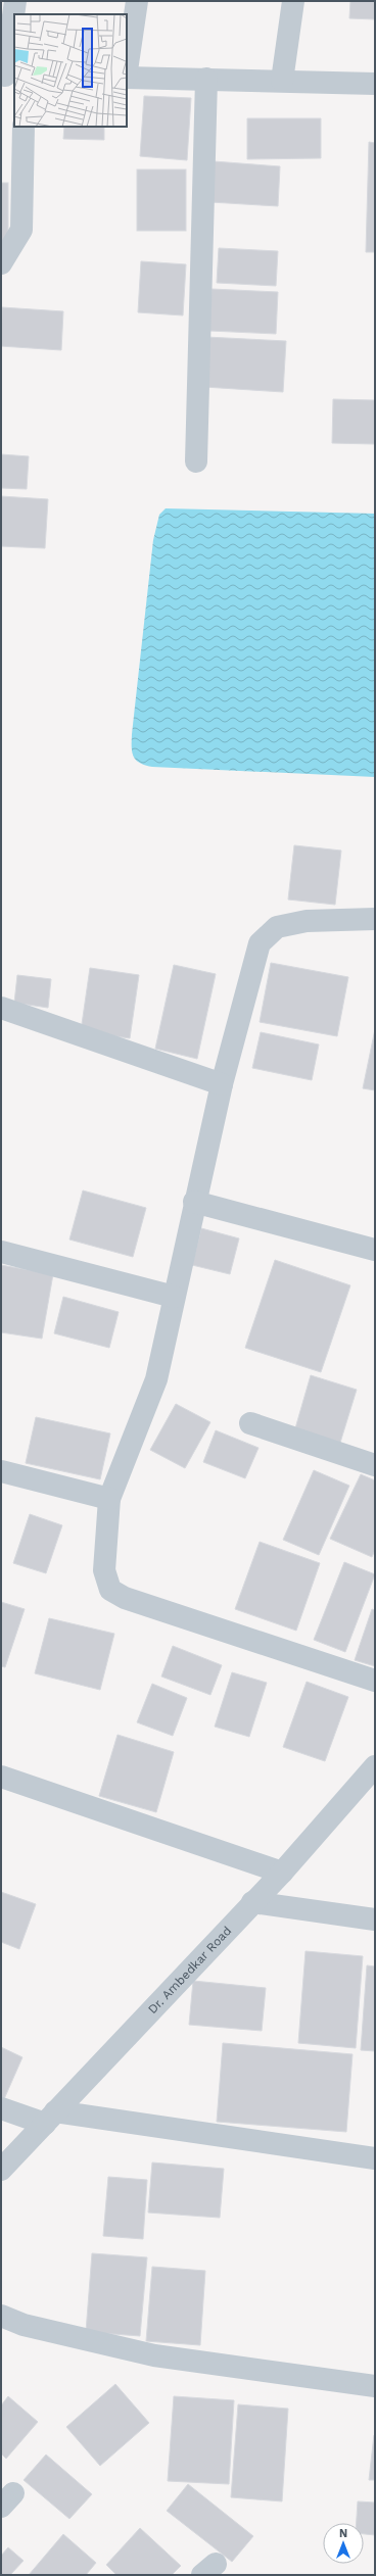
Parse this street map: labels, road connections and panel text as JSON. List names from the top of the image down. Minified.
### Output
{"streets":{"street":["Dr. Ambedkar Road"]},"north":"top"}
